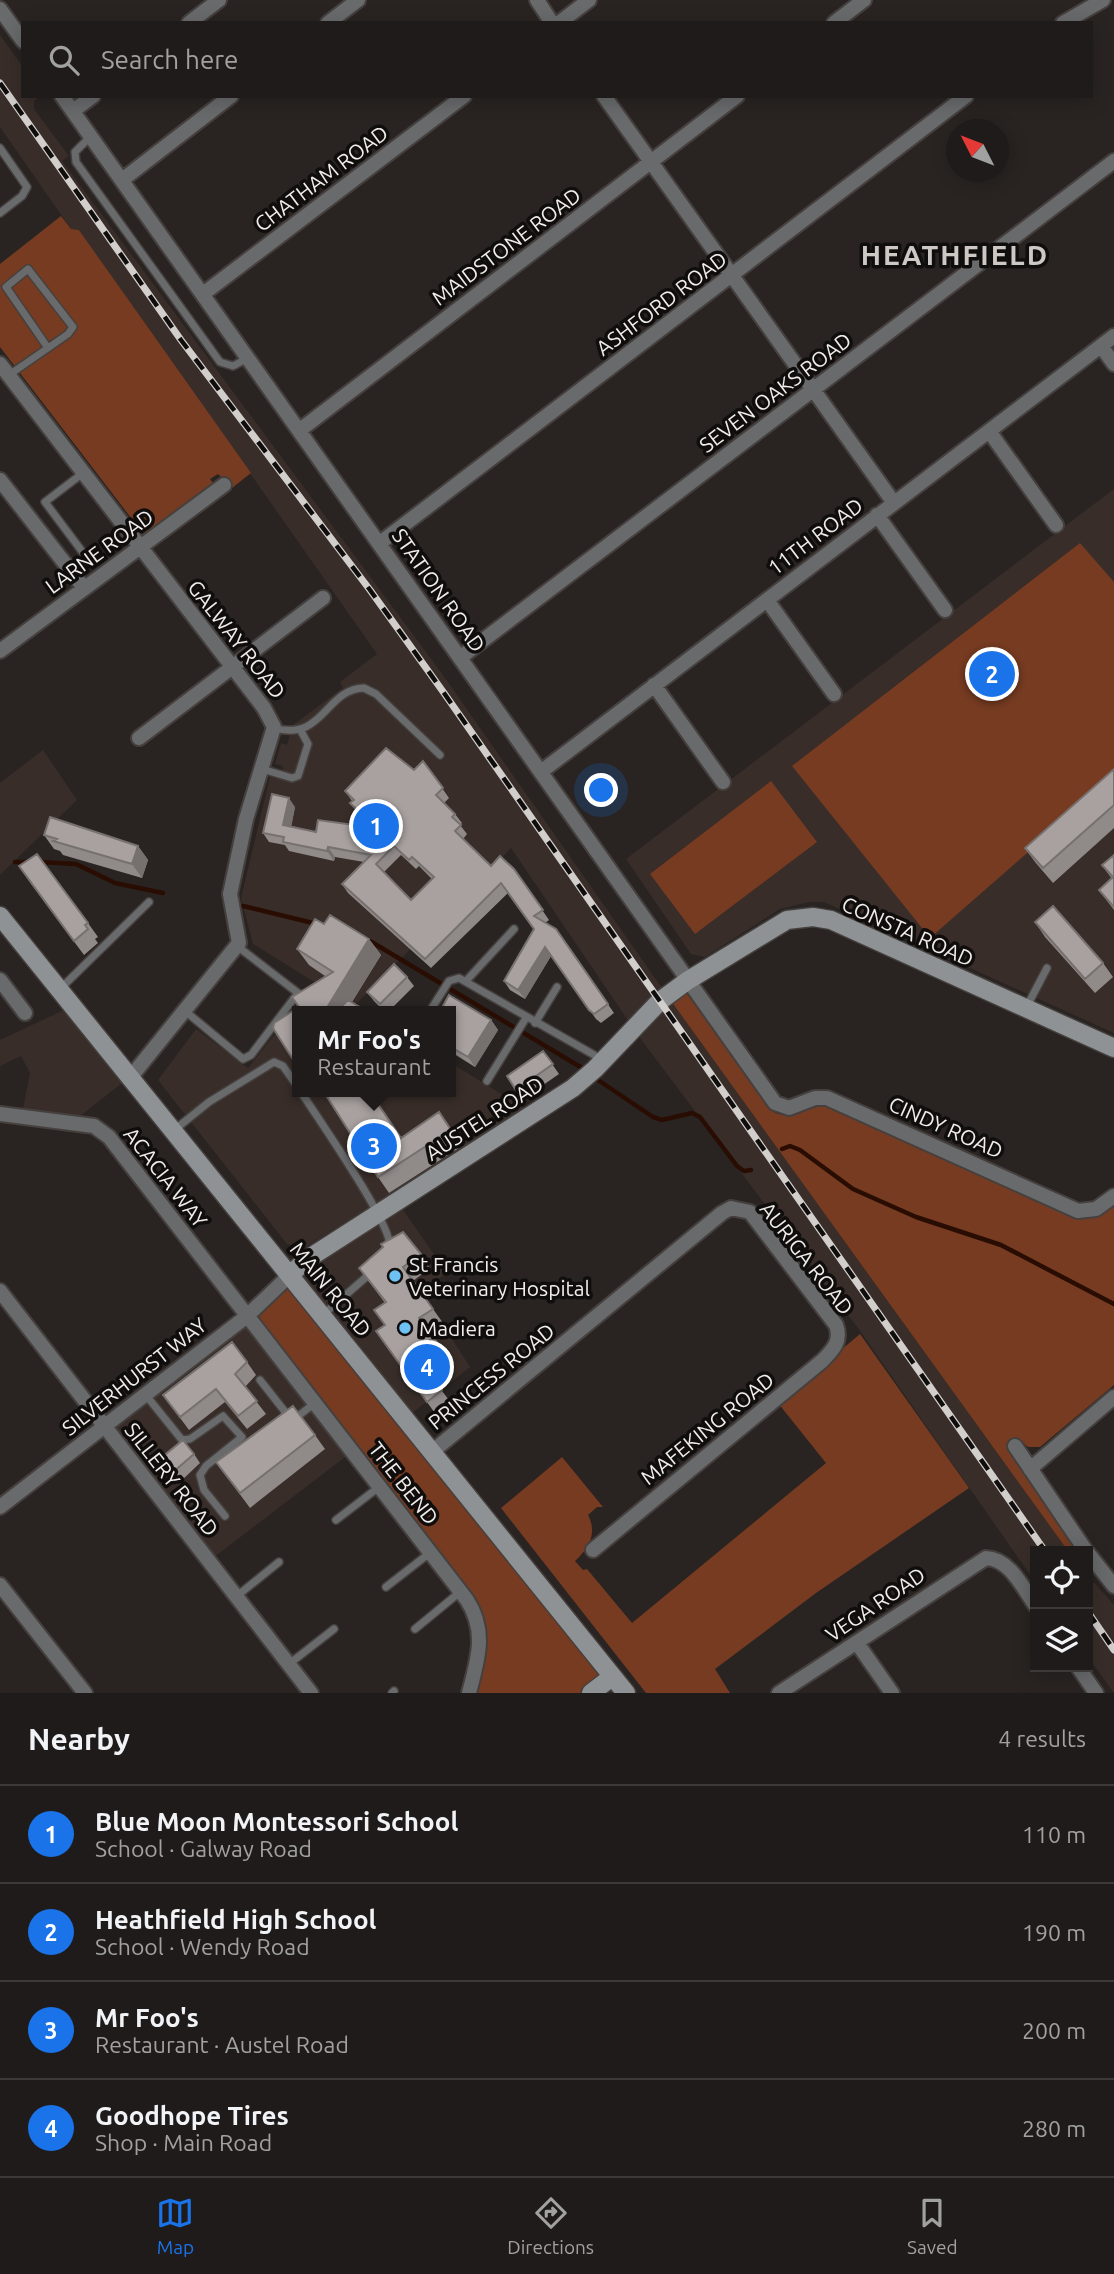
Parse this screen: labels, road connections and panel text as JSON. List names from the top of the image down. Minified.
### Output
{"streets":{"main road":["CONSTA ROAD","AUSTEL ROAD","MAIN ROAD"],"street":["CHATHAM ROAD","MAIDSTONE ROAD","ASHFORD ROAD","SEVEN OAKS ROAD","11TH ROAD","LARNE ROAD","STATION ROAD","GALWAY ROAD","CINDY ROAD","ACACIA WAY","AURIGA ROAD","SILVERHURST WAY","PRINCESS ROAD","MAFEKING ROAD","SILLERY ROAD","THE BEND","VEGA ROAD"]},"crossings":[["CHATHAM ROAD","STATION ROAD"],["MAIDSTONE ROAD","STATION ROAD"],["ASHFORD ROAD","STATION ROAD"],["SEVEN OAKS ROAD","STATION ROAD"],["11TH ROAD","STATION ROAD"],["LARNE ROAD","GALWAY ROAD"],["STATION ROAD","CONSTA ROAD"],["STATION ROAD","AUSTEL ROAD"],["STATION ROAD","CINDY ROAD"],["CONSTA ROAD","AUSTEL ROAD"],["AUSTEL ROAD","MAIN ROAD"],["AUSTEL ROAD","SILVERHURST WAY"],["ACACIA WAY","SILVERHURST WAY"],["ACACIA WAY","THE BEND"],["AURIGA ROAD","PRINCESS ROAD"],["AURIGA ROAD","MAFEKING ROAD"],["MAIN ROAD","SILVERHURST WAY"],["MAIN ROAD","PRINCESS ROAD"],["SILVERHURST WAY","SILLERY ROAD"],["SILVERHURST WAY","THE BEND"]],"districts":["HEATHFIELD"],"places":["St Francis Veterinary Hospital","Madiera"],"north":"top left","page":{"search":"Search here","pins":["2","1","3","4"],"popup":["Mr Foo's","Restaurant"],"heading":["Nearby","4 results"],"list":[{"mark":"1","name":"Blue Moon Montessori School","note":"School · Galway Road","value":"110 m"},{"mark":"2","name":"Heathfield High School","note":"School · Wendy Road","value":"190 m"},{"mark":"3","name":"Mr Foo's","note":"Restaurant · Austel Road","value":"200 m"},{"mark":"4","name":"Goodhope Tires","note":"Shop · Main Road","value":"280 m"}],"nav":["Map","Directions","Saved"]}}
